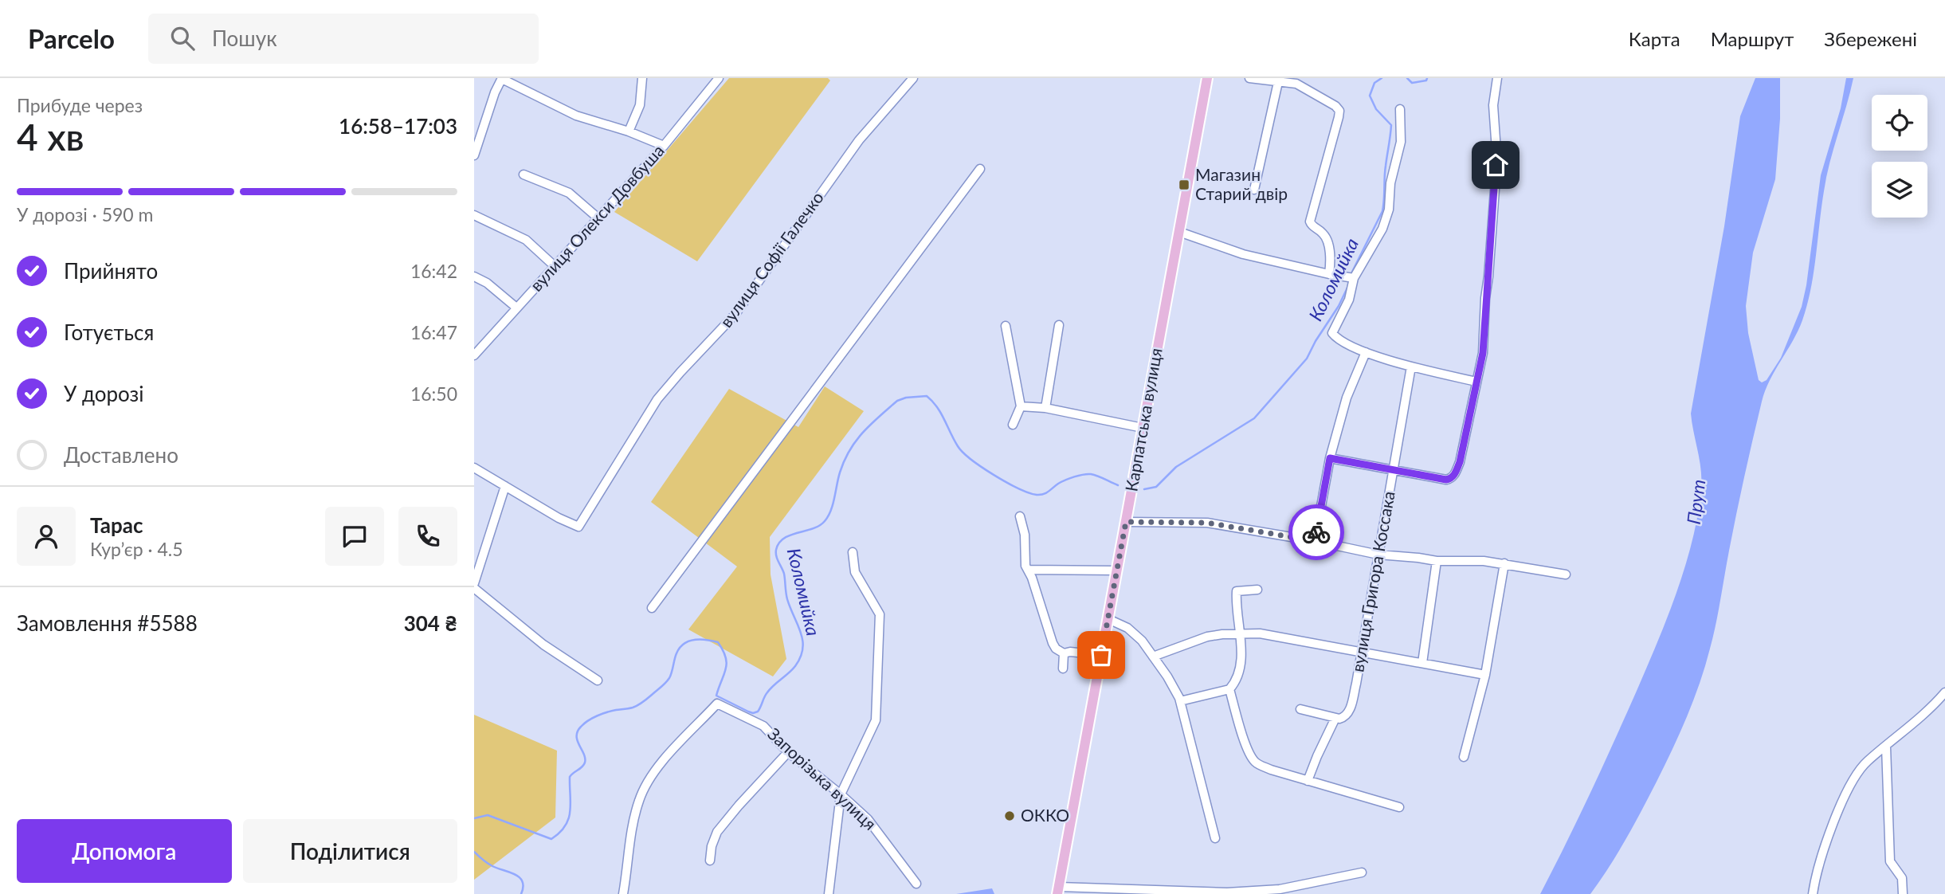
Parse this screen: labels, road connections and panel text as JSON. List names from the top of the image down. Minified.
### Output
{"streets":{"main road":["Карпатська вулиця"],"street":["вулиця Олекси Довбуша","вулиця Софії Галечко","вулиця Григора Коссака","Запорізька вулиця"]},"water":["Коломийка","Прут"],"places":{"transit":["Магазин Старий двір"],"other":["ОККО"]},"page":{"header":"Parcelo","search":"Пошук","nav":["Карта","Маршрут","Збережені"],"heading":["4 хв","Прибуде через","16:58–17:03"],"panel":["Тарас","Кур’єр · 4.5","Замовлення #5588","304 ₴"],"bar":"У дорозі · 590 m","list":[["Прийнято","16:42"],["Готується","16:47"],["У дорозі","16:50"],"Доставлено"],"buttons":["Допомога","Поділитися"]}}
